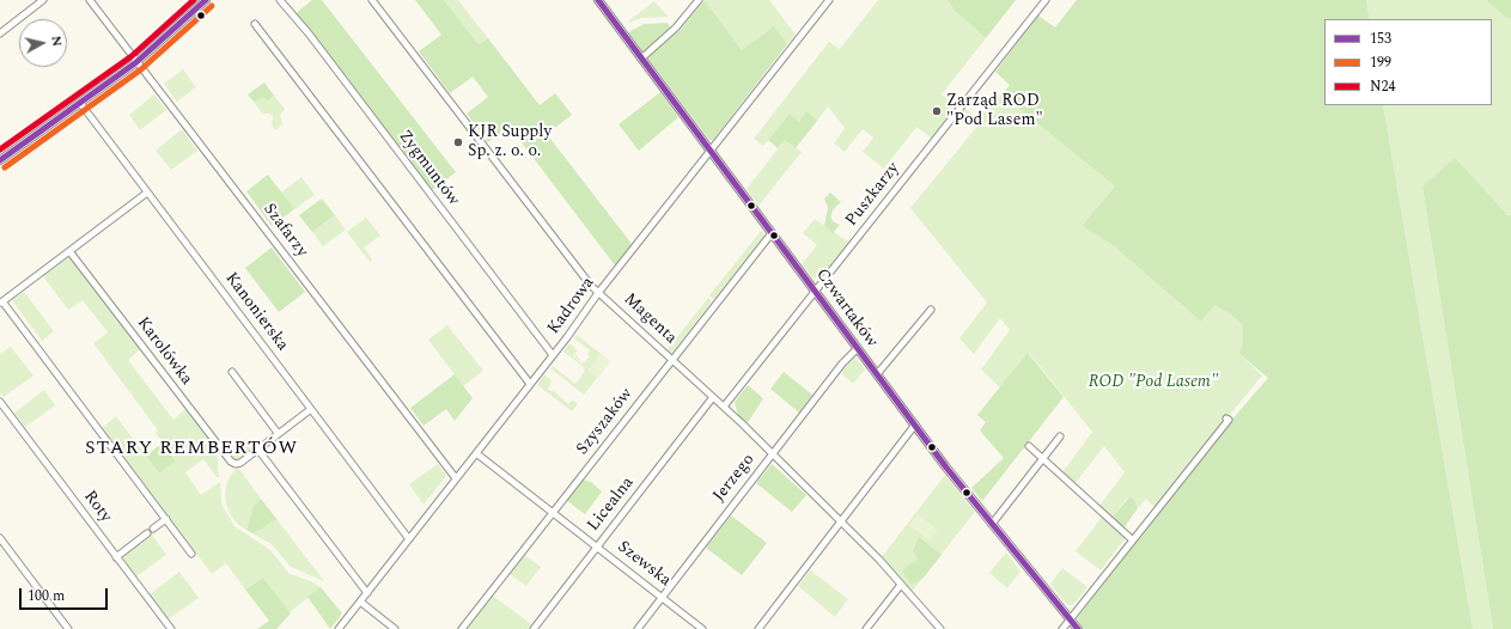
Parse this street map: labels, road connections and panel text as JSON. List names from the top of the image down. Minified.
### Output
{"streets":{"street":["Zygmuntów","Puszkarzy","Szafarzy","Kadrowa","Czwartaków","Kanonierska","Magenta","Karolówka","Szyszaków","Jerzego","Licealna","Roty","Szewska"]},"crossings":[["Zygmuntów","Kadrowa"],["Puszkarzy","Czwartaków"],["Puszkarzy","Magenta"],["Szafarzy","Kadrowa"],["Kadrowa","Czwartaków"],["Kadrowa","Kanonierska"],["Kadrowa","Magenta"],["Kadrowa","Szewska"],["Czwartaków","Szyszaków"],["Czwartaków","Jerzego"],["Magenta","Szyszaków"],["Magenta","Jerzego"],["Magenta","Licealna"],["Szyszaków","Szewska"],["Jerzego","Szewska"],["Licealna","Szewska"]],"districts":["STARY REMBERTÓW"],"parks":["ROD \"Pod Lasem\""],"places":["Zarząd ROD \"Pod Lasem\"","KJR Supply Sp. z. o. o."],"lines":["transit line 153","transit line N24","transit line 199"],"legend":["153","199","N24"],"scale_bar":"100 m","north":"right"}
